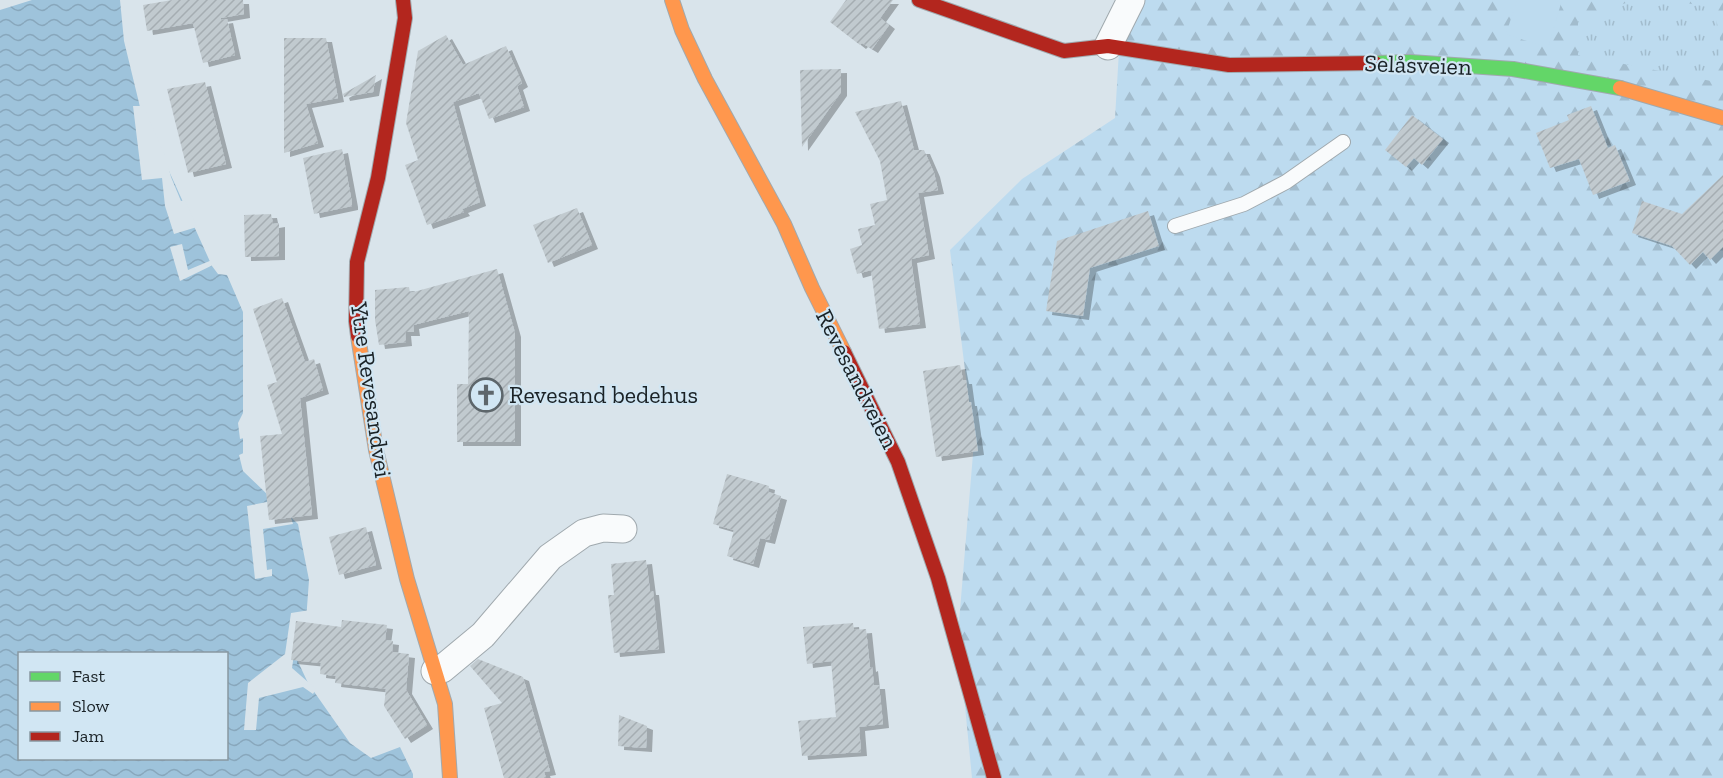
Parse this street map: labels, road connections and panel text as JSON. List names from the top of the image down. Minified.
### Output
{"streets":{"street":["Selåsveien","Revesandveien","Ytre Revesandvei"]},"places":{"church":["Revesand bedehus"]},"legend":["Fast","Slow","Jam"]}
